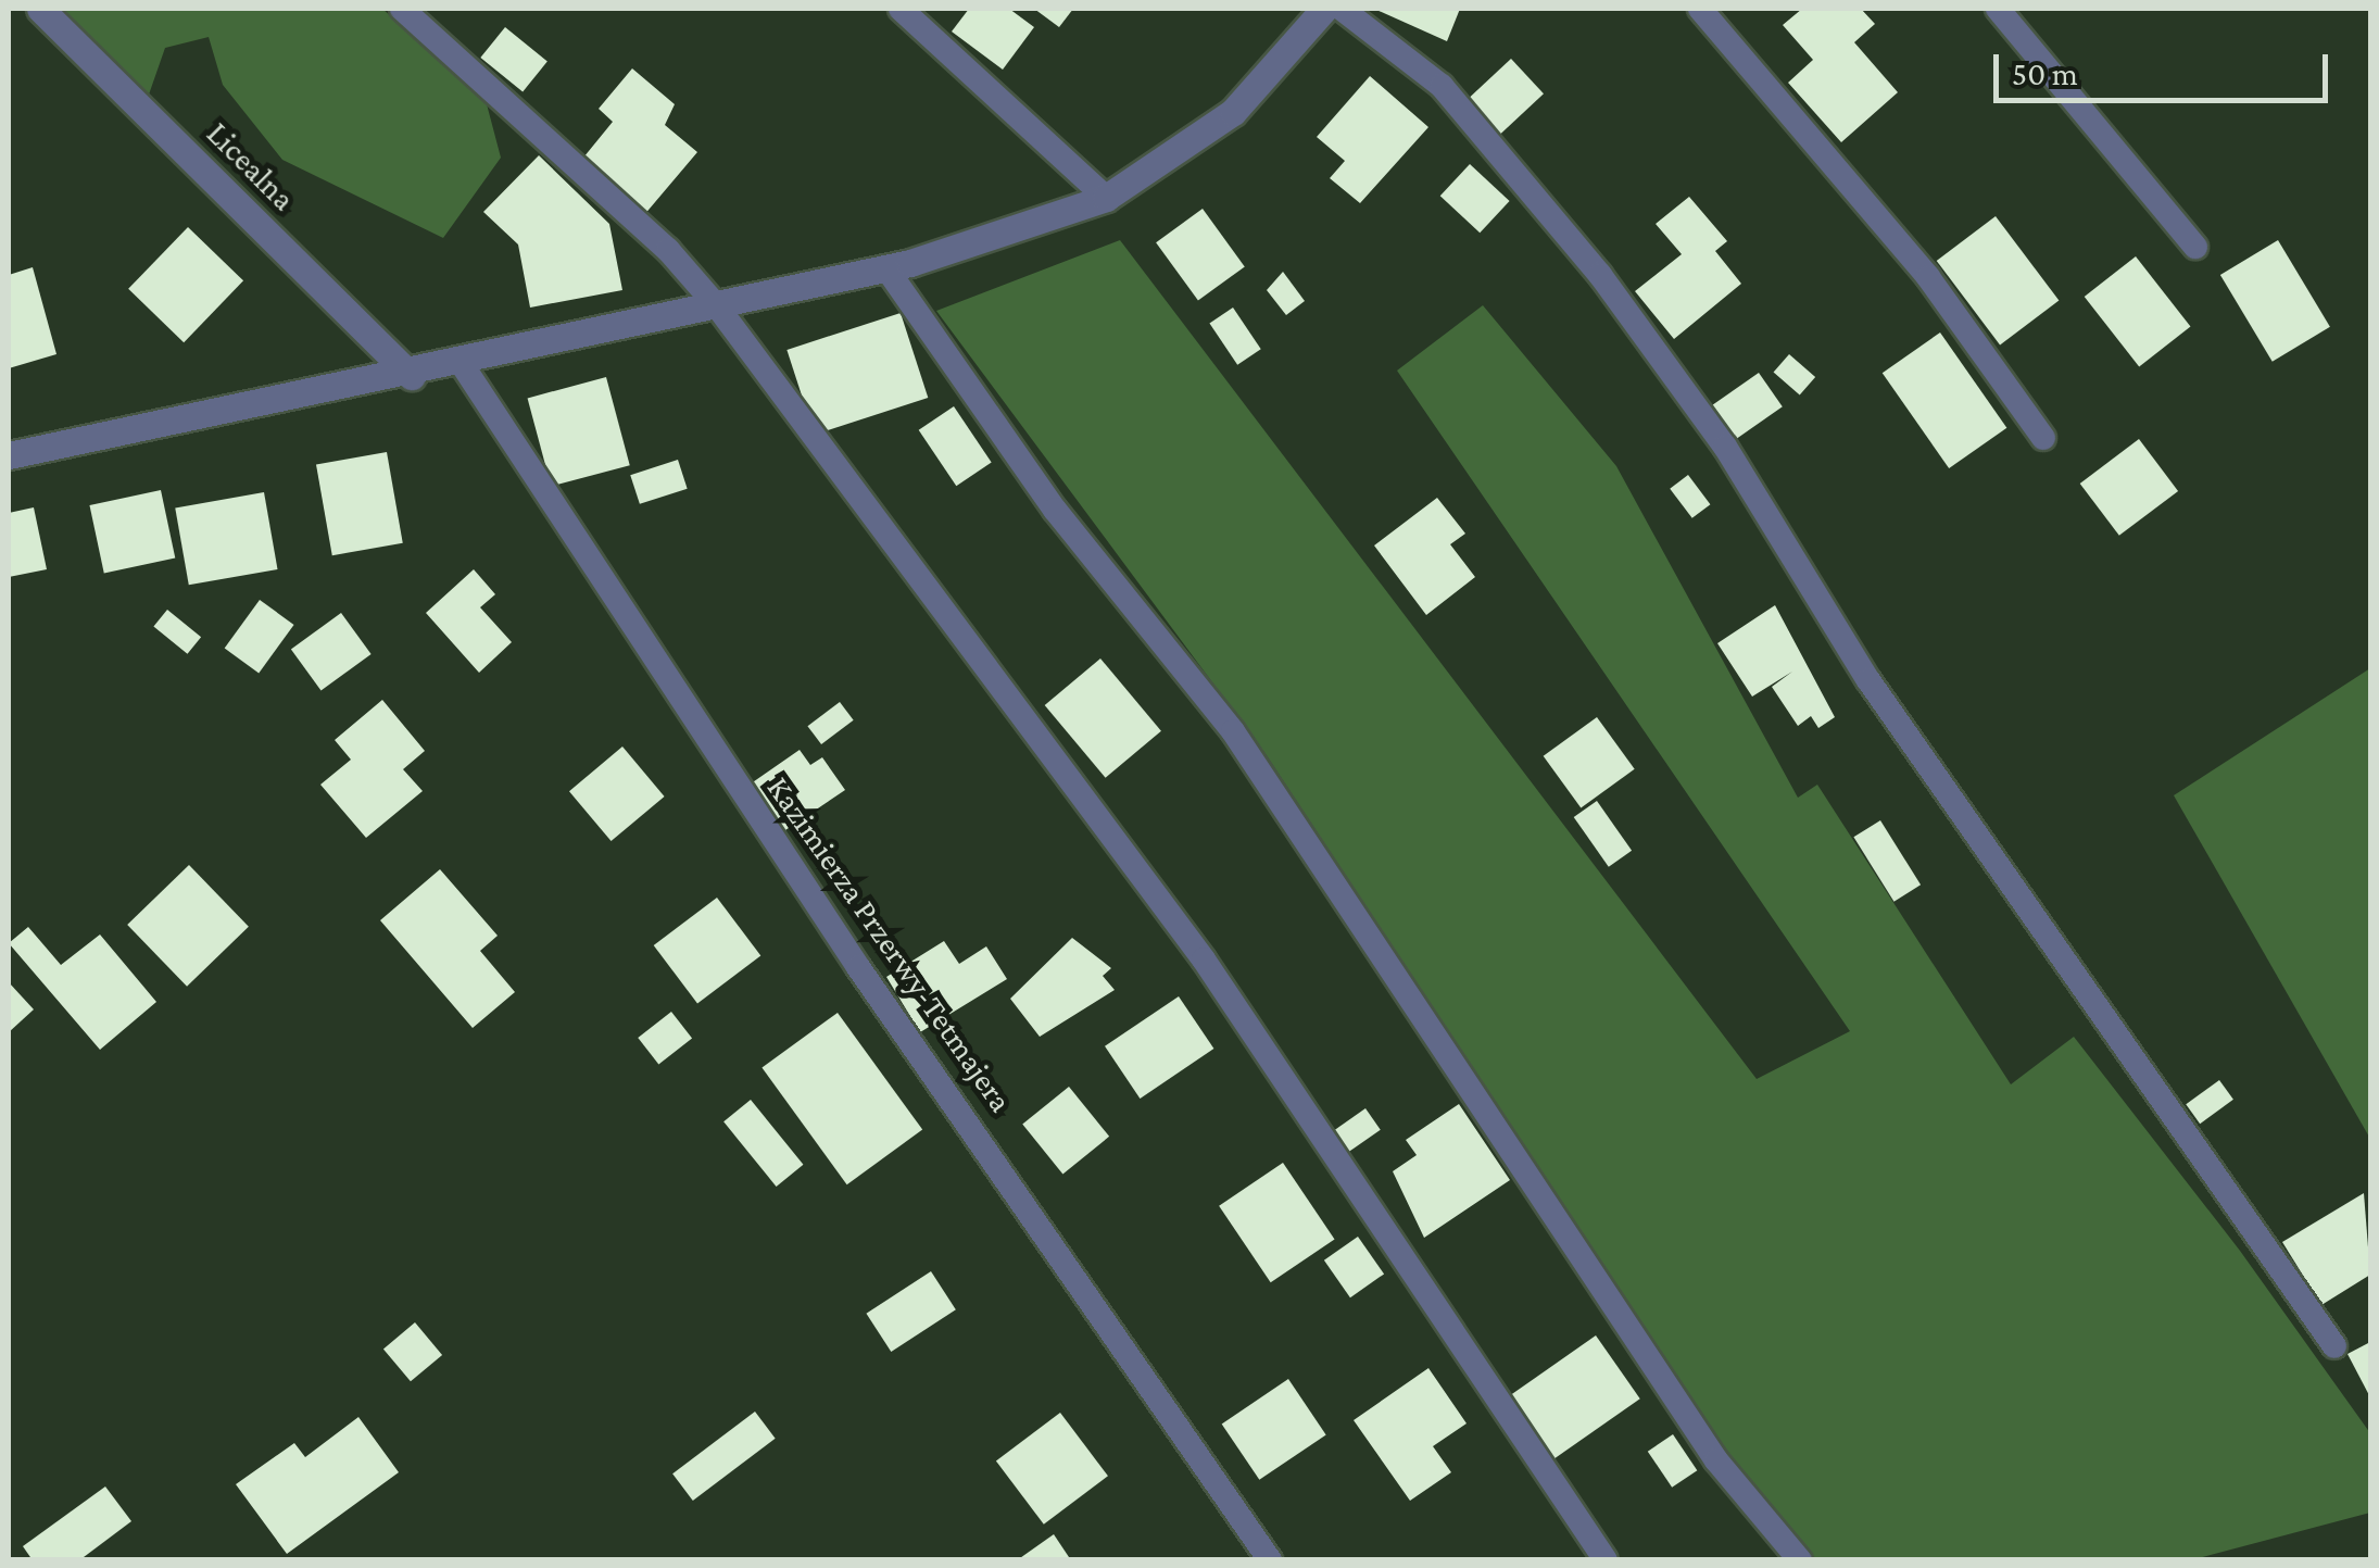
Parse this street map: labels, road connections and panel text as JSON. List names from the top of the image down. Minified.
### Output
{"streets":{"street":["Licealna"],"lane":["Kazimierza Przerwy-Tetmajera"]},"scale_bar":"50 m"}
